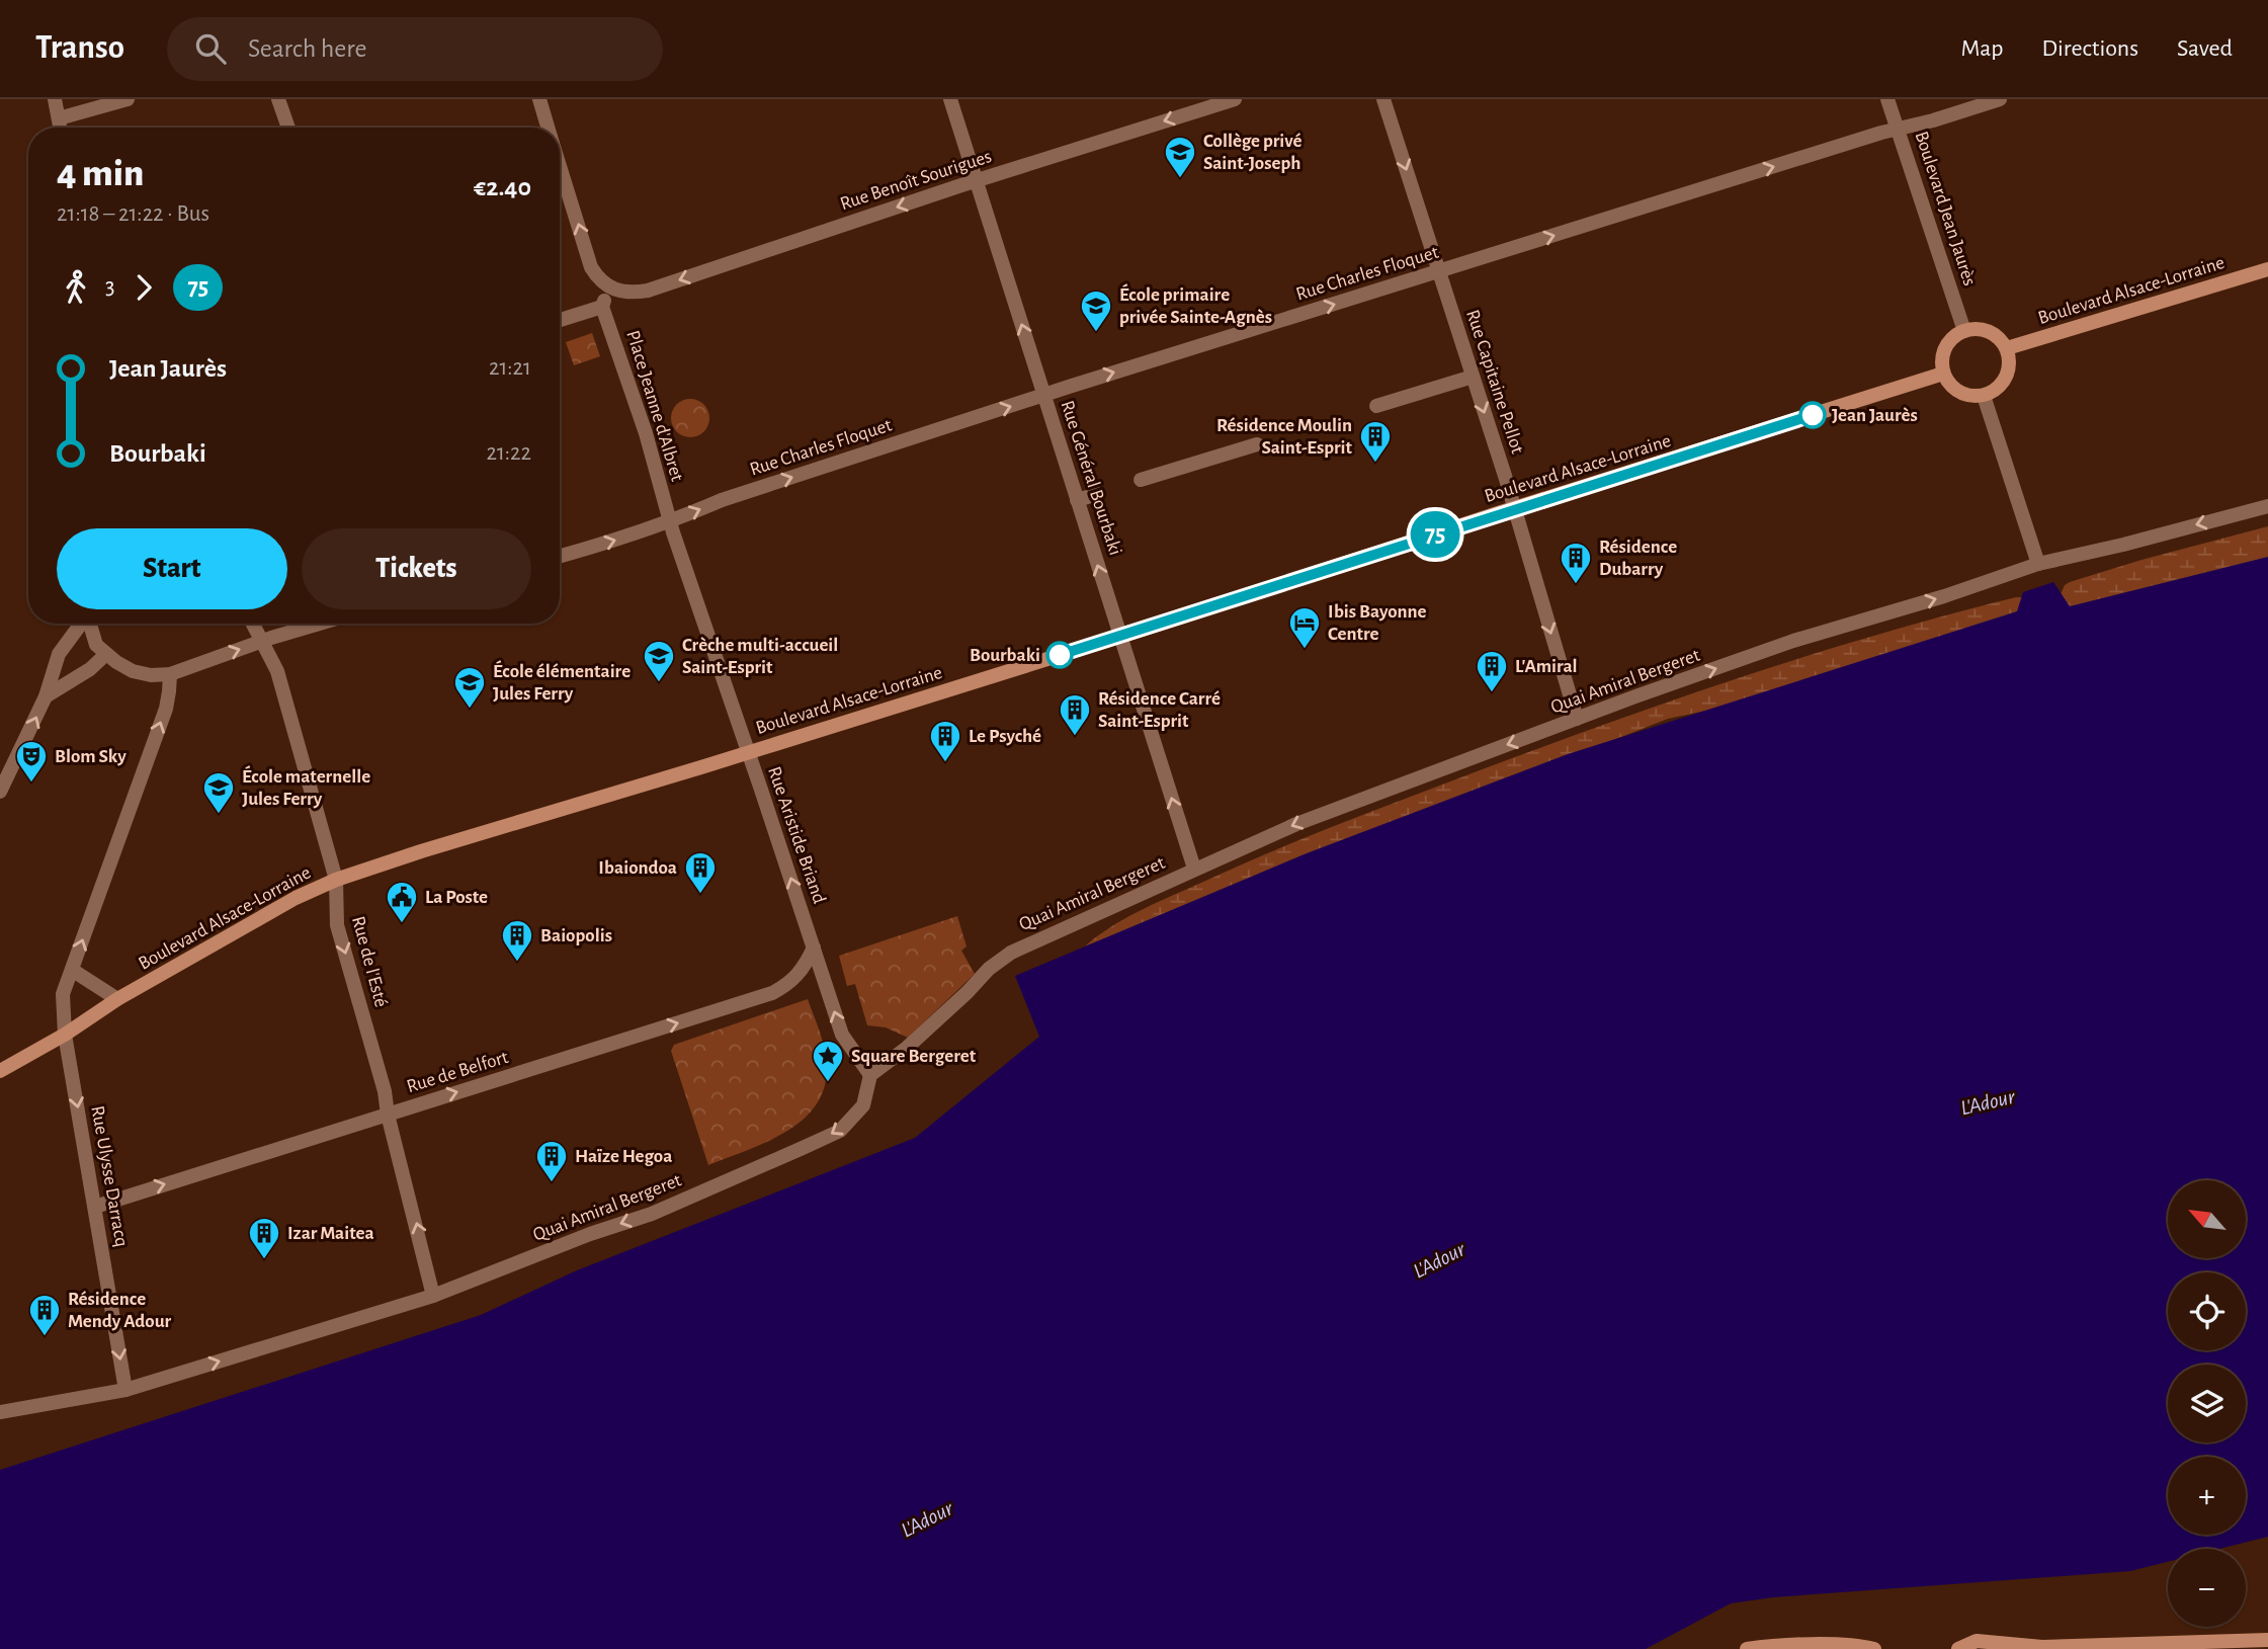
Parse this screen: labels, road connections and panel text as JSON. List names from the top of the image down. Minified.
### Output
{"streets":{"main road":["Boulevard Alsace-Lorraine"],"street":["Rue Benoît Sourigues","Boulevard Jean Jaurès","Rue Charles Floquet","Rue Capitaine Pellot","Place Jeanne d'Albret","Rue Général Bourbaki","Quai Amiral Bergeret","Rue Aristide Briand","Rue de l'Esté","Rue de Belfort","Rue Ulysse Darracq"]},"crossings":[["Rue Benoît Sourigues","Place Jeanne d'Albret"],["Rue Benoît Sourigues","Rue Général Bourbaki"],["Boulevard Jean Jaurès","Rue Charles Floquet"],["Boulevard Jean Jaurès","Boulevard Alsace-Lorraine"],["Rue Charles Floquet","Rue Capitaine Pellot"],["Rue Charles Floquet","Place Jeanne d'Albret"],["Rue Charles Floquet","Rue Général Bourbaki"],["Rue Charles Floquet","Rue Aristide Briand"],["Boulevard Alsace-Lorraine","Rue Capitaine Pellot"],["Boulevard Alsace-Lorraine","Rue Général Bourbaki"],["Boulevard Alsace-Lorraine","Rue Aristide Briand"],["Boulevard Alsace-Lorraine","Rue de l'Esté"],["Boulevard Alsace-Lorraine","Rue Ulysse Darracq"],["Rue Capitaine Pellot","Quai Amiral Bergeret"],["Place Jeanne d'Albret","Rue Aristide Briand"],["Rue Général Bourbaki","Quai Amiral Bergeret"],["Quai Amiral Bergeret","Rue Aristide Briand"],["Quai Amiral Bergeret","Rue de l'Esté"],["Quai Amiral Bergeret","Rue Ulysse Darracq"],["Rue Aristide Briand","Rue de Belfort"],["Rue de l'Esté","Rue de Belfort"],["Rue de Belfort","Rue Ulysse Darracq"]],"one_way":["Rue Benoît Sourigues","Rue Charles Floquet","Rue Capitaine Pellot","Rue Général Bourbaki","Rue Aristide Briand","Rue de Belfort"],"water":["L'Adour"],"places":{"school or university":["Collège privé Saint-Joseph","École primaire privée Sainte-Agnès","Crèche multi-accueil Saint-Esprit","École élémentaire Jules Ferry","École maternelle Jules Ferry"],"other":["Jean Jaurès","Bourbaki"],"building":["Résidence Moulin Saint-Esprit","Résidence Dubarry","L'Amiral","Résidence Carré Saint-Esprit","Le Psyché","Ibaiondoa","Baiopolis","Haïze Hegoa","Izar Maitea","Résidence Mendy Adour"],"hotel":["Ibis Bayonne Centre"],"theatre":["Blom Sky"],"public building":["La Poste"],"place":["Square Bergeret"]},"lines":["bus line 75"],"north":"top left","page":{"header":"Transo","search":"Search here","nav":["Map","Directions","Saved"],"on_map":"75","heading":["4 min","21:18 – 21:22 · Bus","€2.40"],"legs":["3","75"],"list":[{"name":"Jean Jaurès","value":"21:21"},{"name":"Bourbaki","value":"21:22"}],"buttons":["Start","Tickets"],"map_buttons":["+","−"]}}
